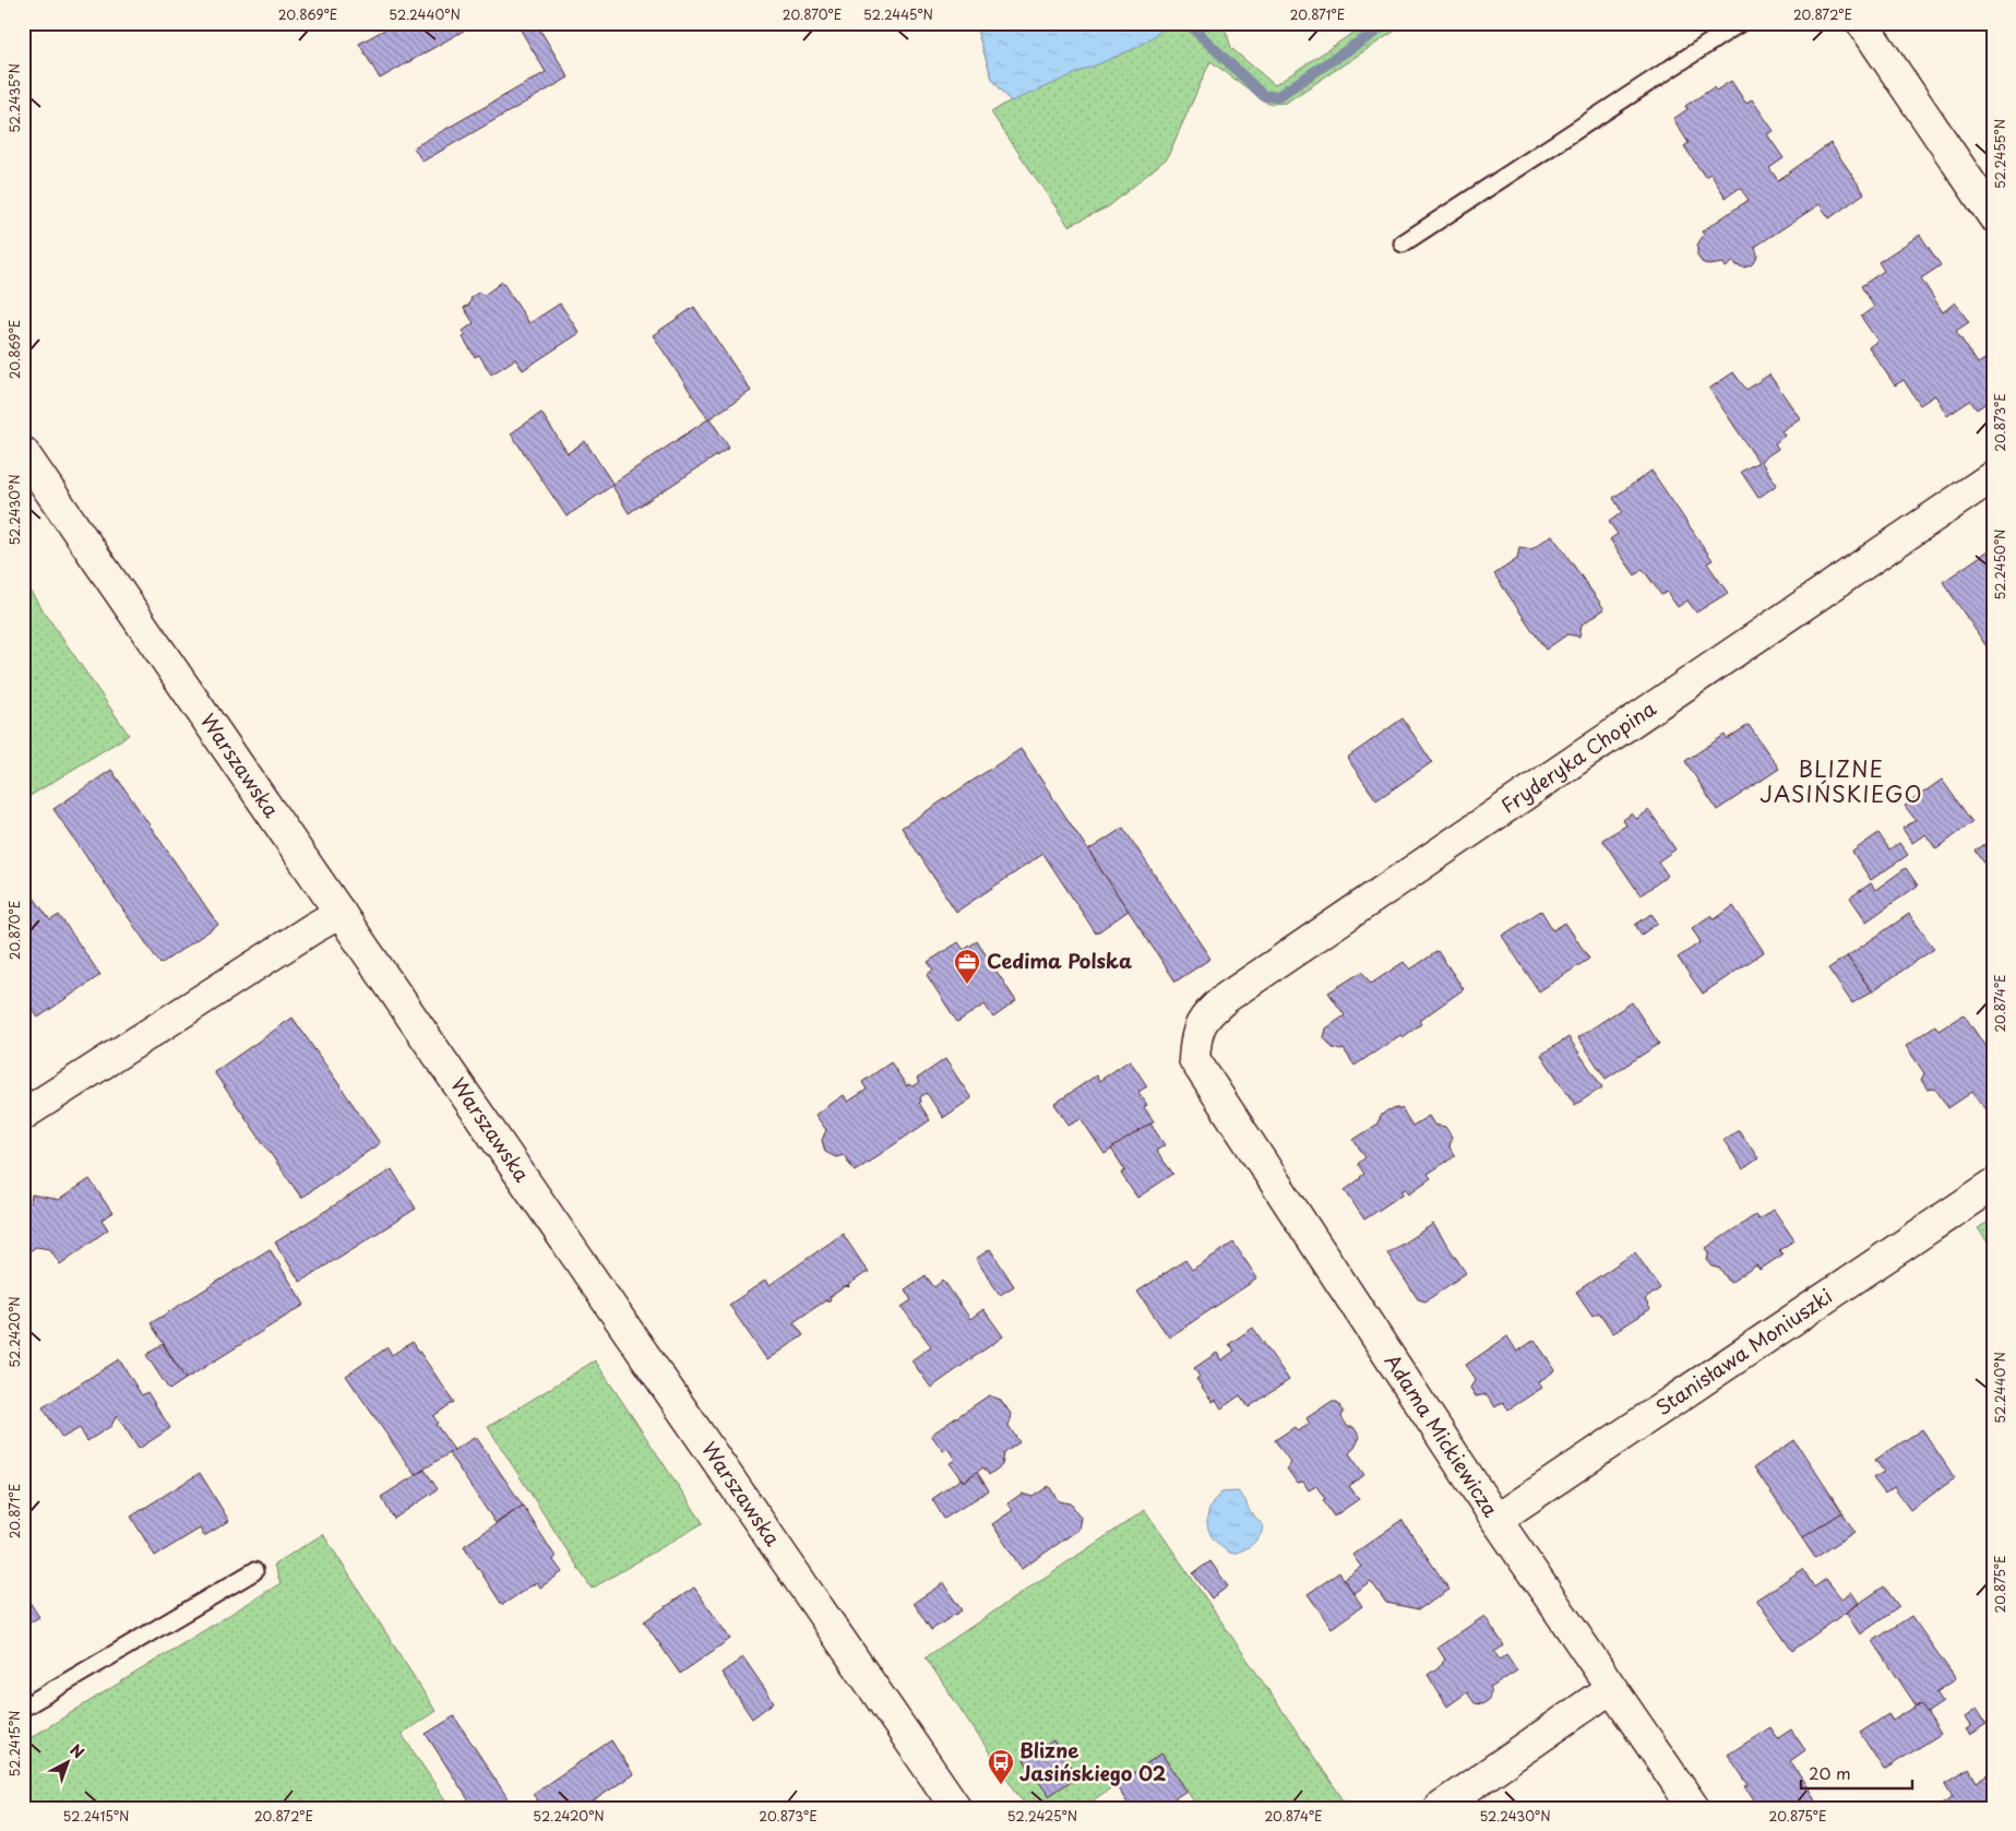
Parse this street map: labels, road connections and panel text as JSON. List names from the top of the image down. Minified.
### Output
{"streets":{"street":["Fryderyka Chopina","Warszawska","Stanisława Moniuszki","Adama Mickiewicza"]},"crossings":[["Fryderyka Chopina","Adama Mickiewicza"],["Stanisława Moniuszki","Adama Mickiewicza"]],"districts":["BLIZNE JASIŃSKIEGO"],"places":{"office":["Cedima Polska"],"bus stop":["Blizne Jasińskiego 02"]},"scale_bar":"20 m","north":"top right","coordinates":["20.869°E","52.2440°N","20.870°E","52.2445°N","20.871°E","20.872°E","52.2435°N","52.2455°N","20.873°E","52.2430°N","52.2450°N","20.874°E","52.2420°N","20.875°E","52.2415°N","52.2425°N"]}
